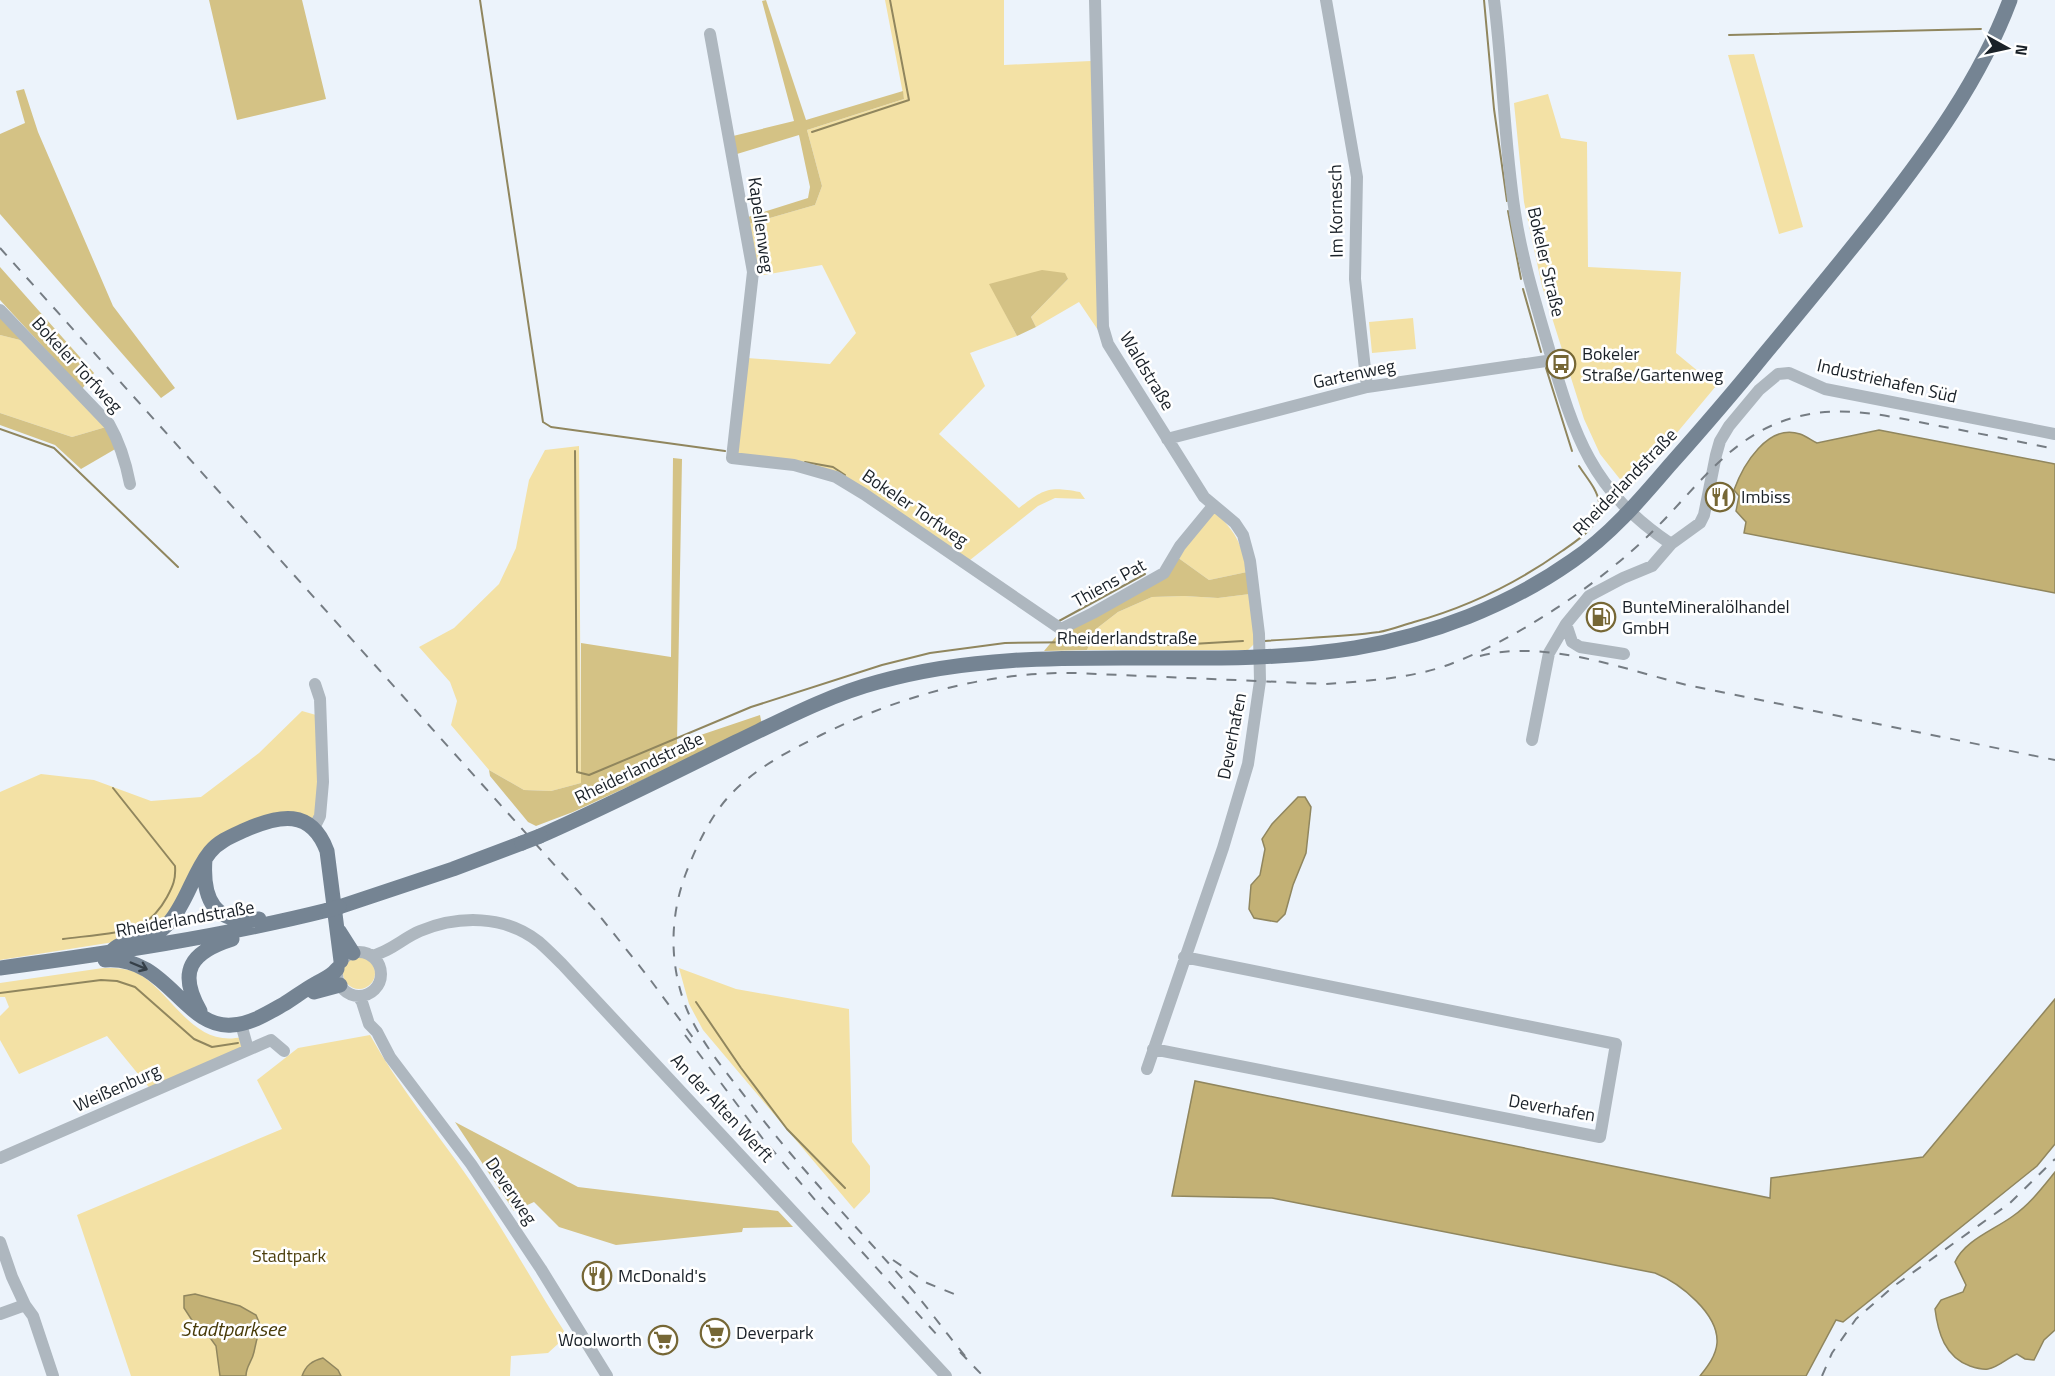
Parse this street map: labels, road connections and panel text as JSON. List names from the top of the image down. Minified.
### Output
{"streets":{"main road":["Rheiderlandstraße"],"street":["Im Kornesch","Kapellenweg","Bokeler Straße","Bokeler Torfweg","Waldstraße","Gartenweg","Industriehafen Süd","Thiens Pat","Deverhafen","Weißenburg","An der Alten Werft","Deverweg"]},"crossings":[["Im Kornesch","Gartenweg"],["Kapellenweg","Bokeler Torfweg"],["Bokeler Straße","Gartenweg"],["Bokeler Straße","Rheiderlandstraße"],["Bokeler Torfweg","Thiens Pat"],["Waldstraße","Gartenweg"],["Waldstraße","Rheiderlandstraße"],["Waldstraße","Thiens Pat"],["Waldstraße","Deverhafen"],["Rheiderlandstraße","Deverhafen"],["An der Alten Werft","Deverweg"]],"water":["Stadtparksee"],"parks":["Stadtpark"],"places":{"bus stop":["Bokeler Straße/Gartenweg"],"restaurant":["Imbiss","McDonald's"],"fuel station":["BunteMineralölhandel GmbH"],"supermarket":["Deverpark","Woolworth"]},"north":"right"}
